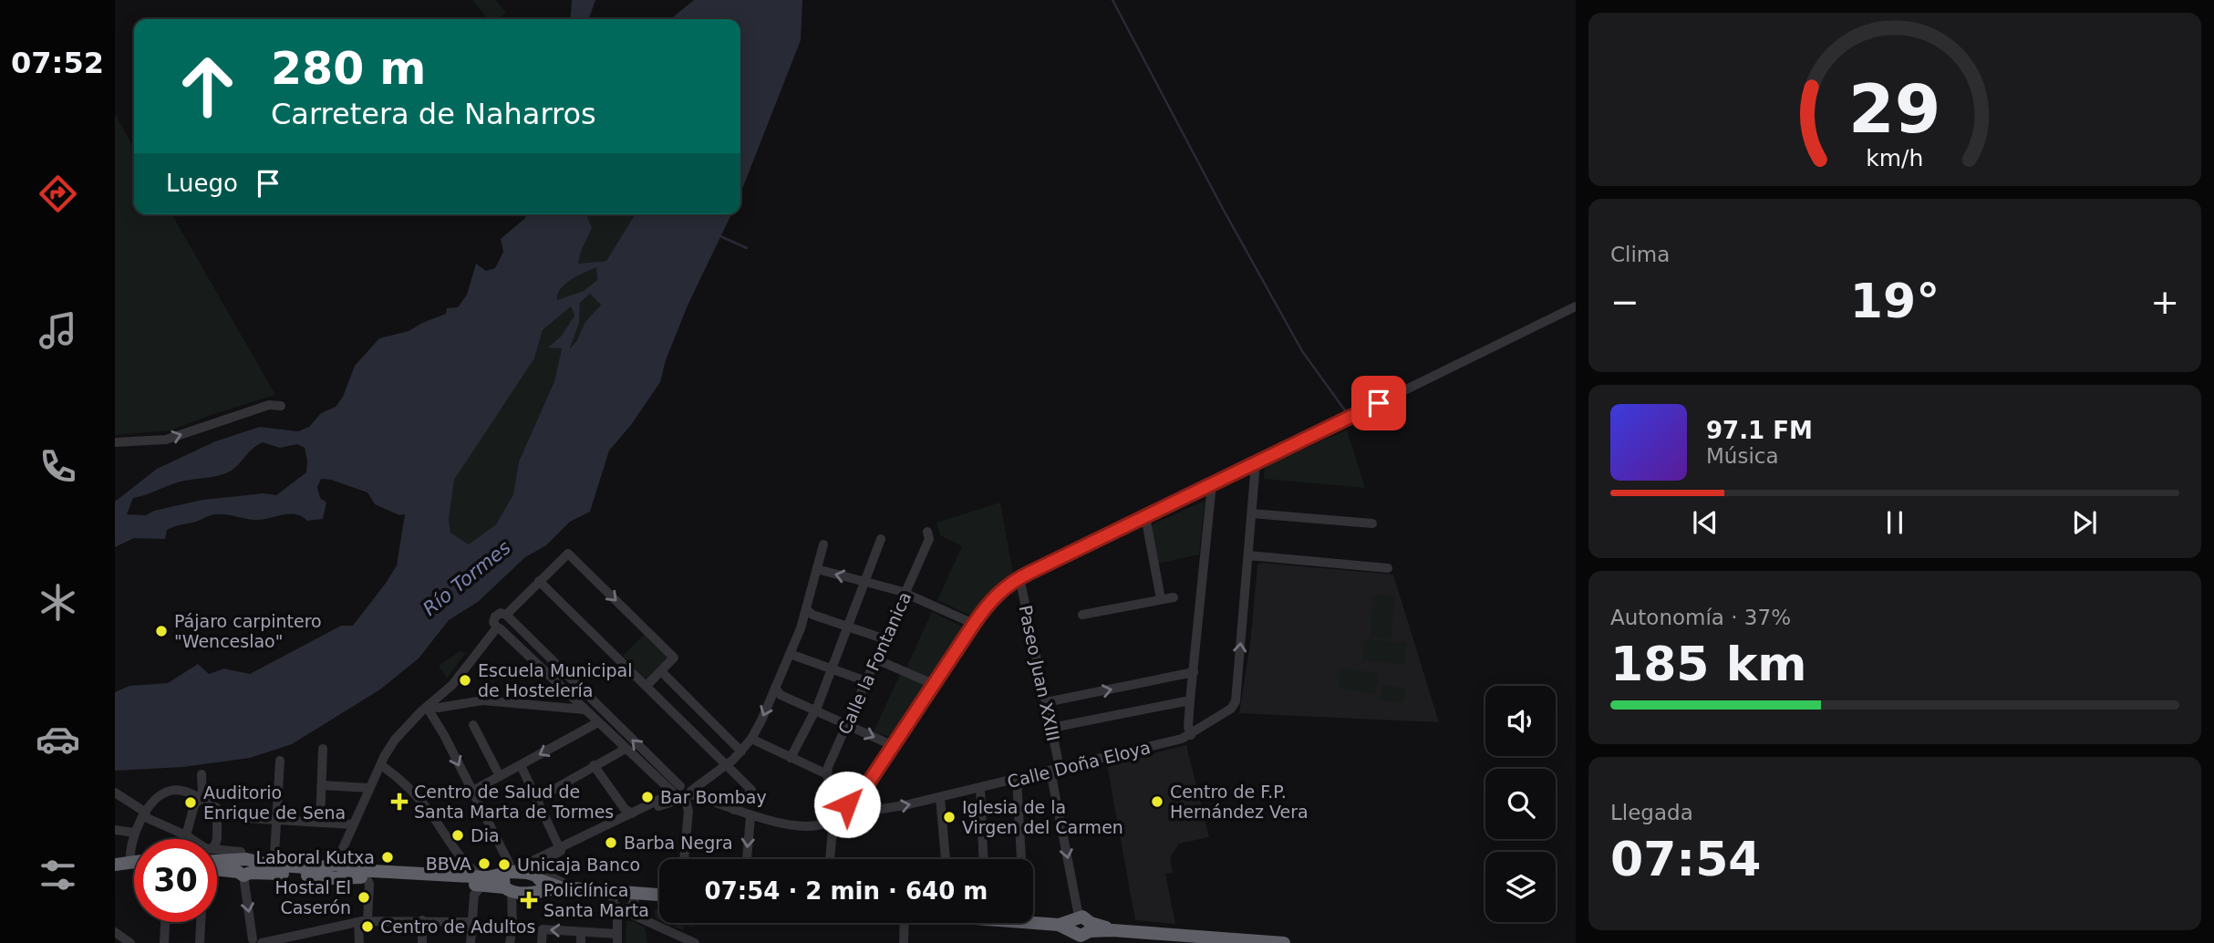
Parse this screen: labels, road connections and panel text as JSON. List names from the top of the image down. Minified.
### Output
{"streets":{"street":["Calle la Fontanica","Paseo Juan XXIII","Calle Doña Eloya"]},"crossings":[["Paseo Juan XXIII","Calle Doña Eloya"]],"water":["Río Tormes"],"places":{"other":["Pájaro carpintero \"Wenceslao\"","Escuela Municipal de Hostelería","Bar Bombay","Centro de F.P. Hernández Vera","Auditorio Enrique de Sena","Iglesia de la Virgen del Carmen","Dia","Barba Negra","Laboral Kutxa","BBVA","Unicaja Banco","Hostal El Caserón","Centro de Adultos"],"health":["Centro de Salud de Santa Marta de Tormes","Policlínica Santa Marta"]},"page":{"tabs":"07:52","turn":["280 m","Carretera de Naharros"],"then":"Luego","tile":["Clima",["Autonomía · 37%","185 km"],["Llegada","07:54"]],"heat":["−","19°","+"],"song":["97.1 FM","Música"],"limit":"30","trip":"07:54 · 2 min · 640 m","gauge":["29","km/h"]}}
